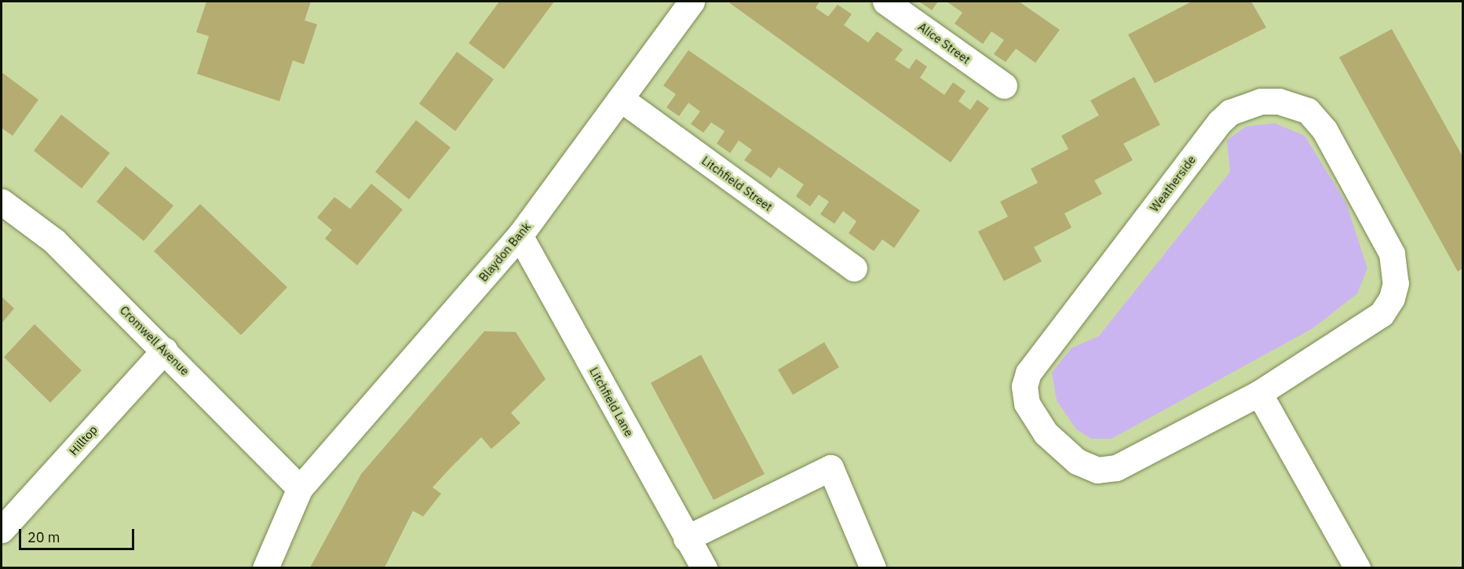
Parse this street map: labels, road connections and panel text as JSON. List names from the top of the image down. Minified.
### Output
{"streets":{"street":["Alice Street","Litchfield Street","Weatherside","Blaydon Bank","Cromwell Avenue","Litchfield Lane","Hilltop"]},"crossings":[["Litchfield Street","Blaydon Bank"],["Blaydon Bank","Cromwell Avenue"],["Blaydon Bank","Litchfield Lane"],["Cromwell Avenue","Hilltop"]],"scale_bar":"20 m"}
